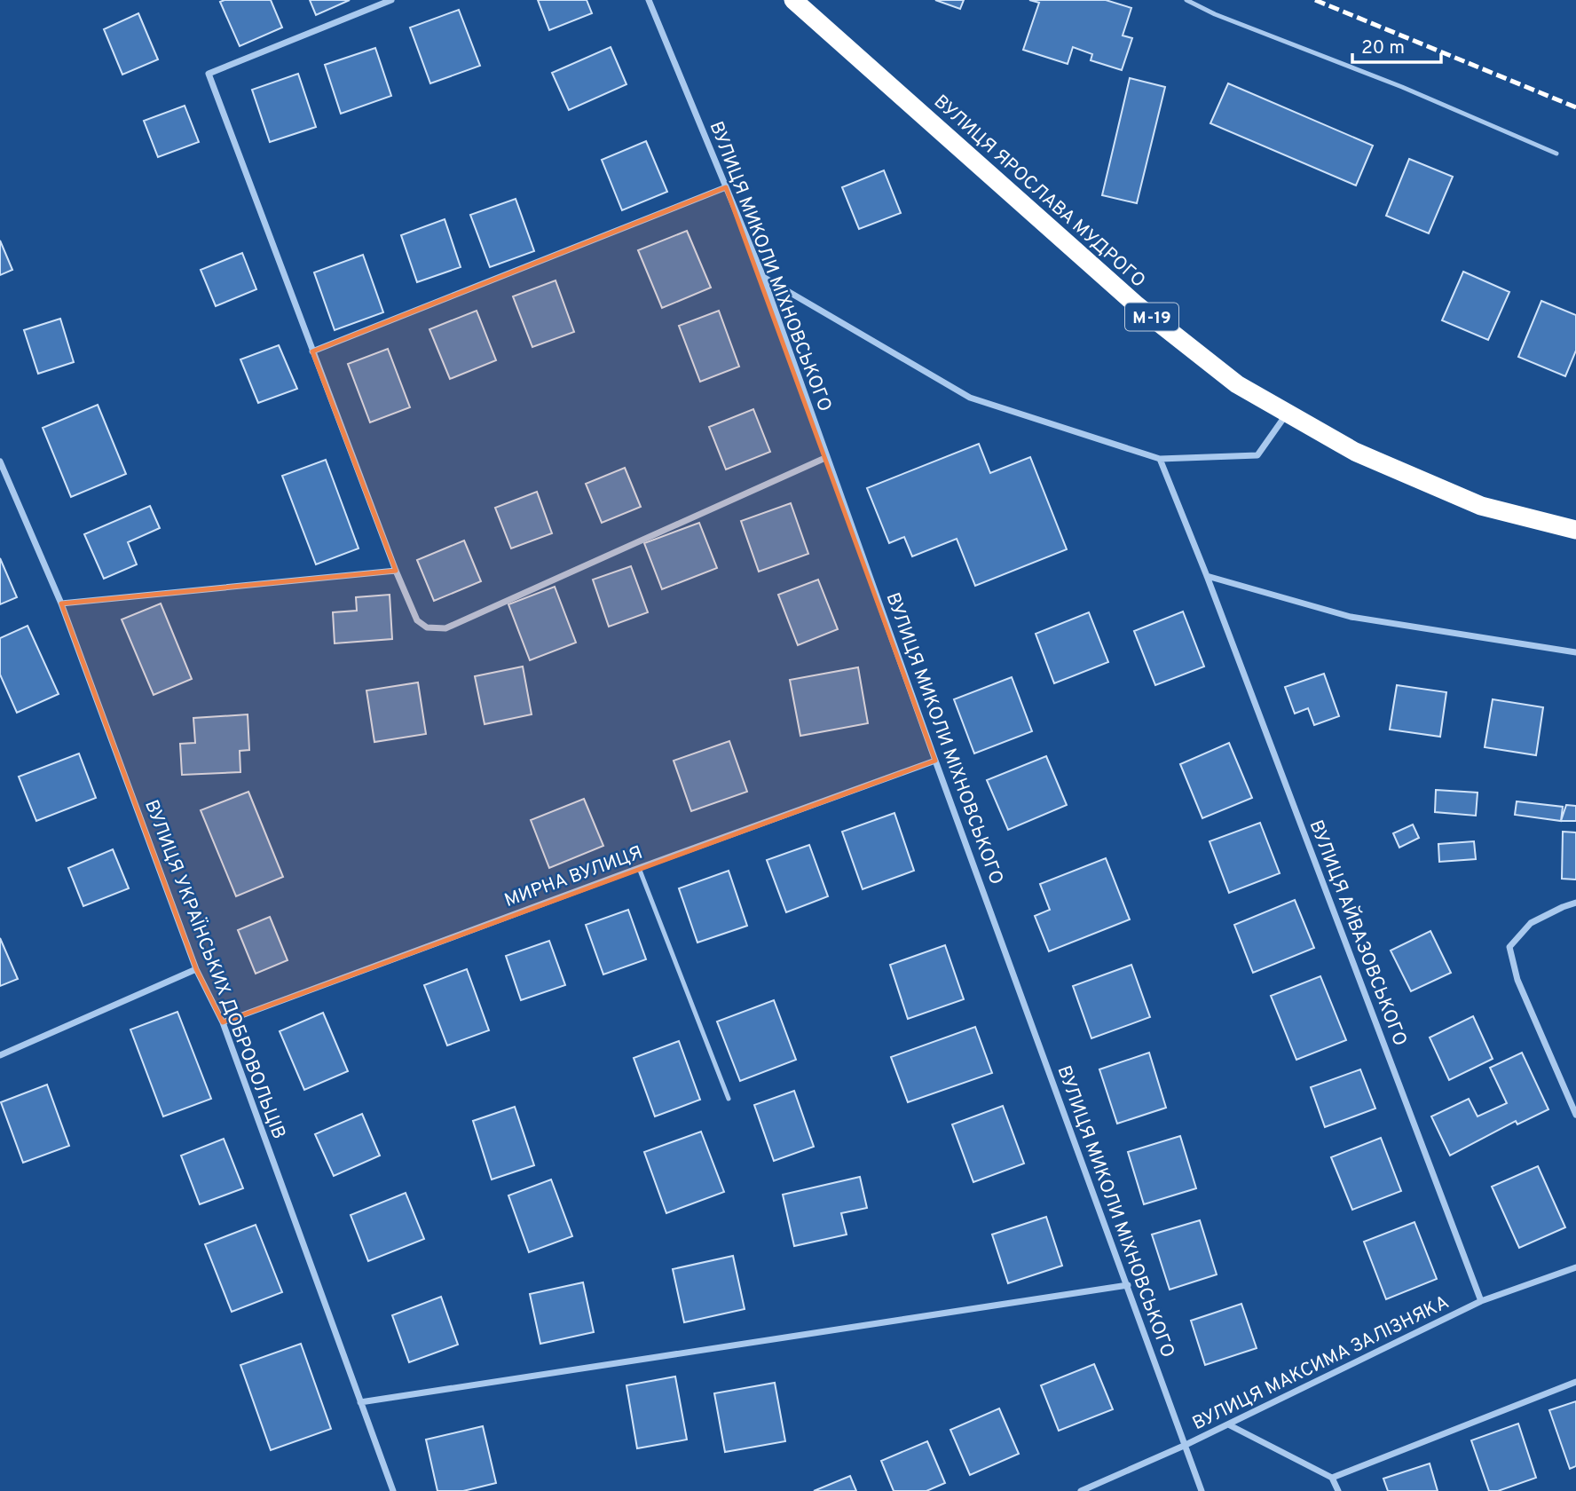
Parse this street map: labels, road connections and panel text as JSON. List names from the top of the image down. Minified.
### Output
{"streets":{"highway":["ВУЛИЦЯ ЯРОСЛАВА МУДРОГО","М-19"],"street":["ВУЛИЦЯ МИКОЛИ МІХНОВСЬКОГО","МИРНА ВУЛИЦЯ","ВУЛИЦЯ АЙВАЗОВСЬКОГО","ВУЛИЦЯ УКРАЇНСЬКИХ ДОБРОВОЛЬЦІВ","ВУЛИЦЯ МАКСИМА ЗАЛІЗНЯКА"]},"crossings":[["ВУЛИЦЯ МИКОЛИ МІХНОВСЬКОГО","МИРНА ВУЛИЦЯ"],["ВУЛИЦЯ МИКОЛИ МІХНОВСЬКОГО","ВУЛИЦЯ МАКСИМА ЗАЛІЗНЯКА"],["МИРНА ВУЛИЦЯ","ВУЛИЦЯ УКРАЇНСЬКИХ ДОБРОВОЛЬЦІВ"],["ВУЛИЦЯ АЙВАЗОВСЬКОГО","ВУЛИЦЯ МАКСИМА ЗАЛІЗНЯКА"]],"scale_bar":"20 m"}
